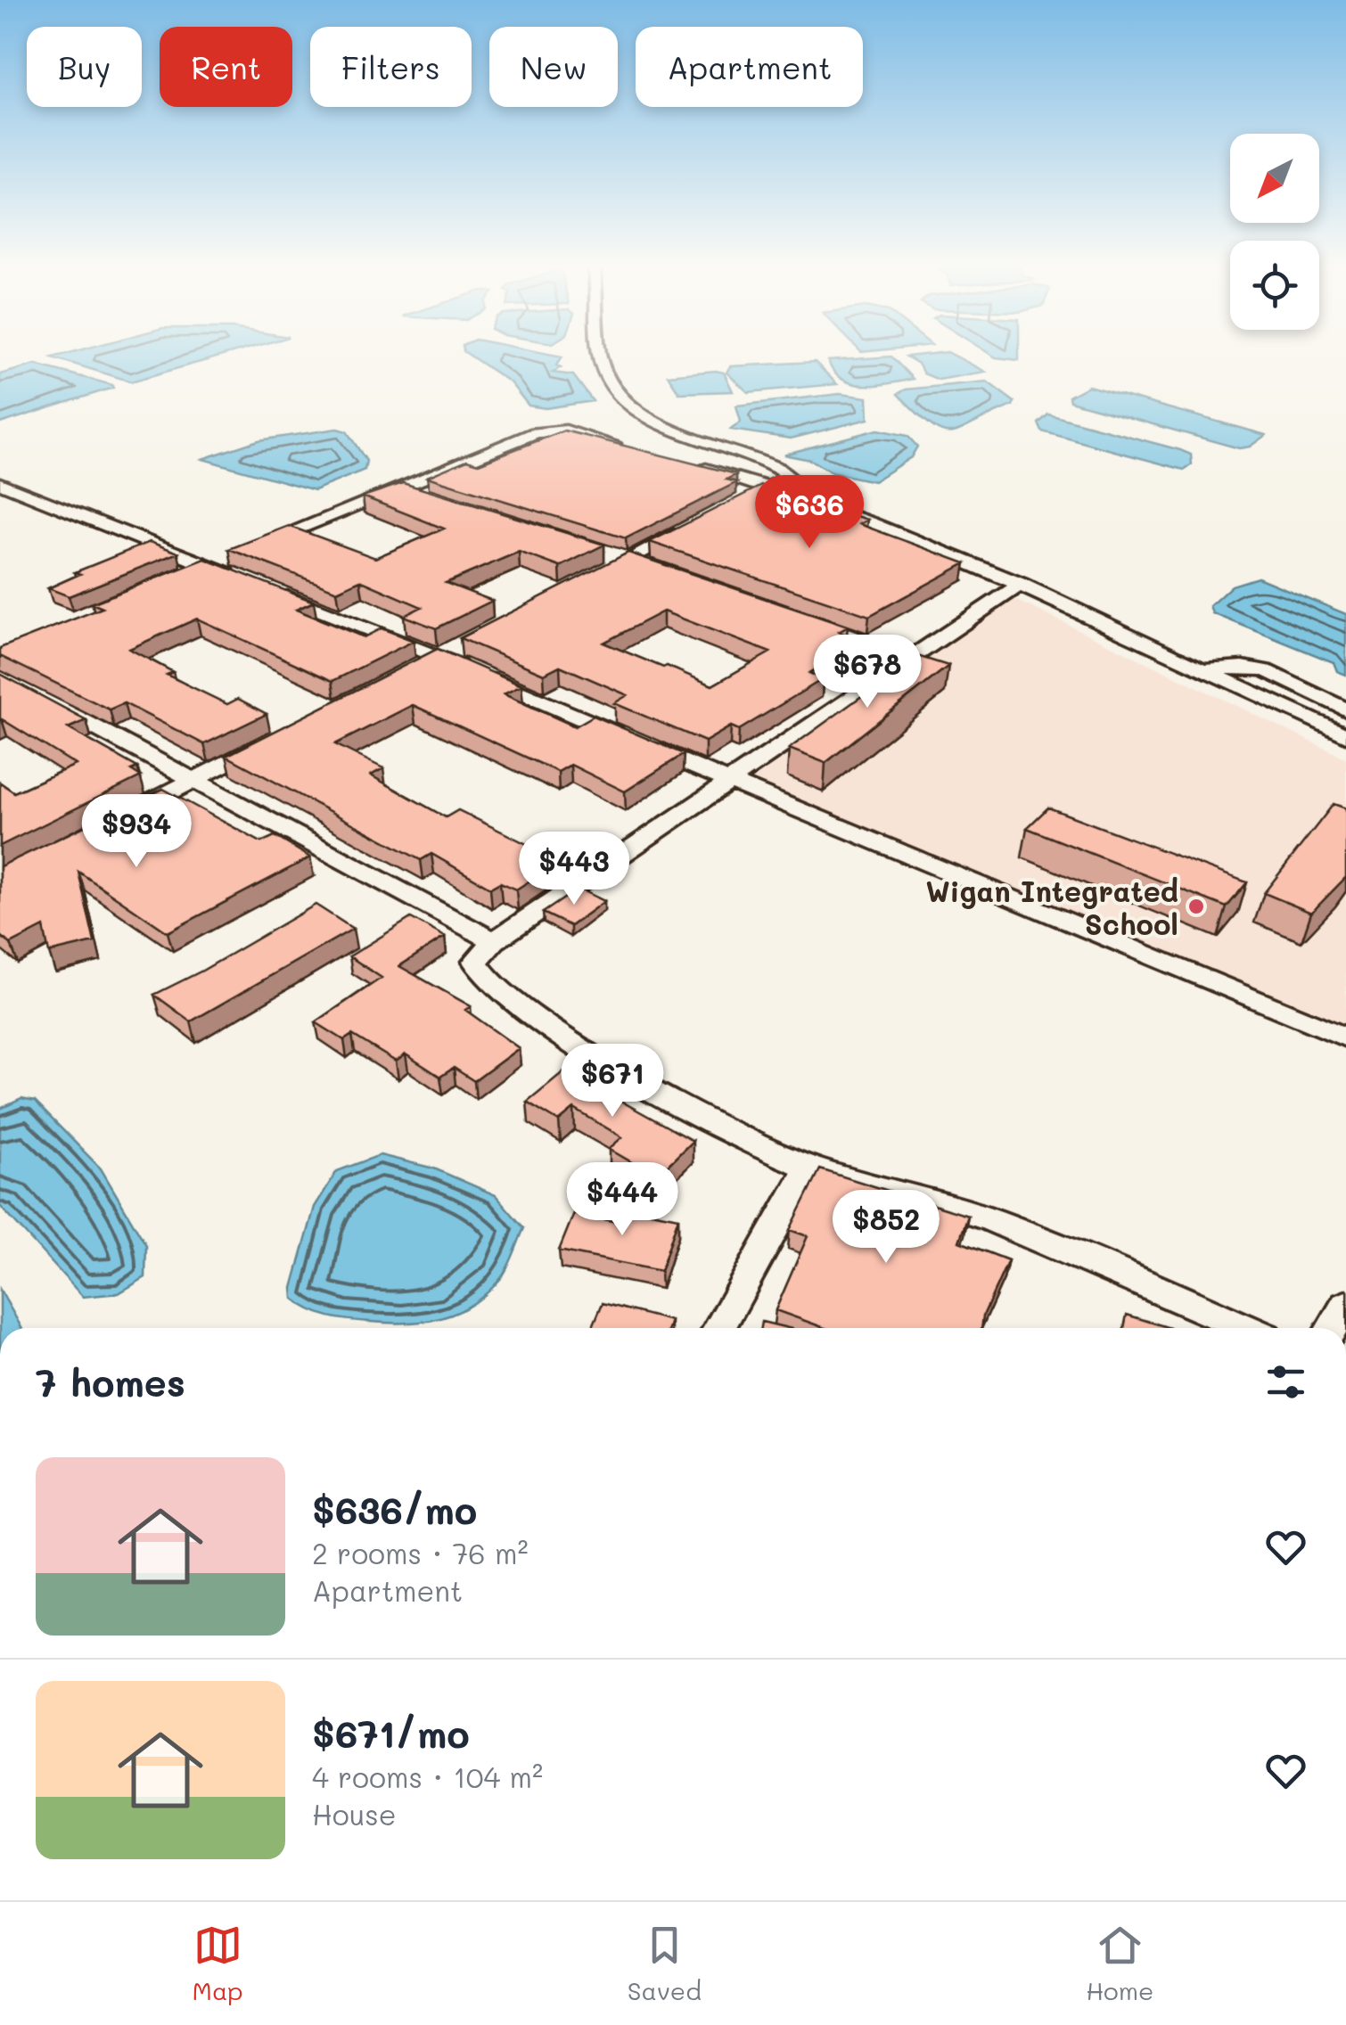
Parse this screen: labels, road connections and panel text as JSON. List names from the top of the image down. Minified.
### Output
{"places":["Wigan Integrated School"],"north":"bottom left","page":{"chip":["Buy","Rent","Filters","New","Apartment"],"price":["$636","$678","$934","$443","$671","$444","$852"],"heading":"7 homes","list":[{"name":"$636/mo","note":"2 rooms · 76 m² · Apartment"},{"name":"$671/mo","note":"4 rooms · 104 m² · House"}],"tabs":["Map","Saved","Home"]}}
